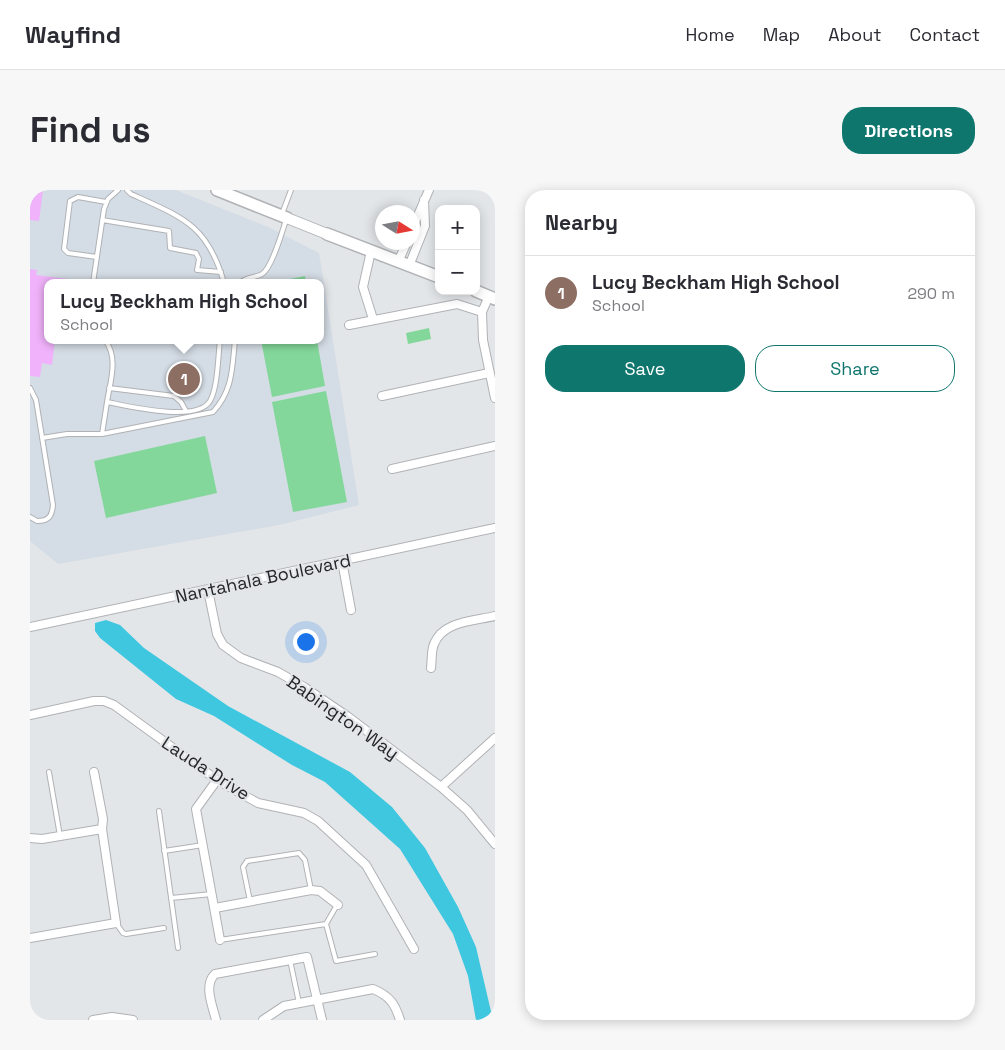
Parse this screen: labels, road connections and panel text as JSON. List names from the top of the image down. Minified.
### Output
{"streets":{"street":["Nantahala Boulevard","Babington Way","Lauda Drive"]},"crossings":[["Nantahala Boulevard","Babington Way"]],"north":"right","page":{"header":"Wayfind","nav":["Home","Map","About","Contact"],"buttons":["Directions",["Save","Share"]],"title":"Find us","heading":"Nearby","map_buttons":["+","−"],"list":[{"mark":"1","name":"Lucy Beckham High School","note":"School","value":"290 m"}],"popup":["Lucy Beckham High School","School"],"pins":"1"}}
